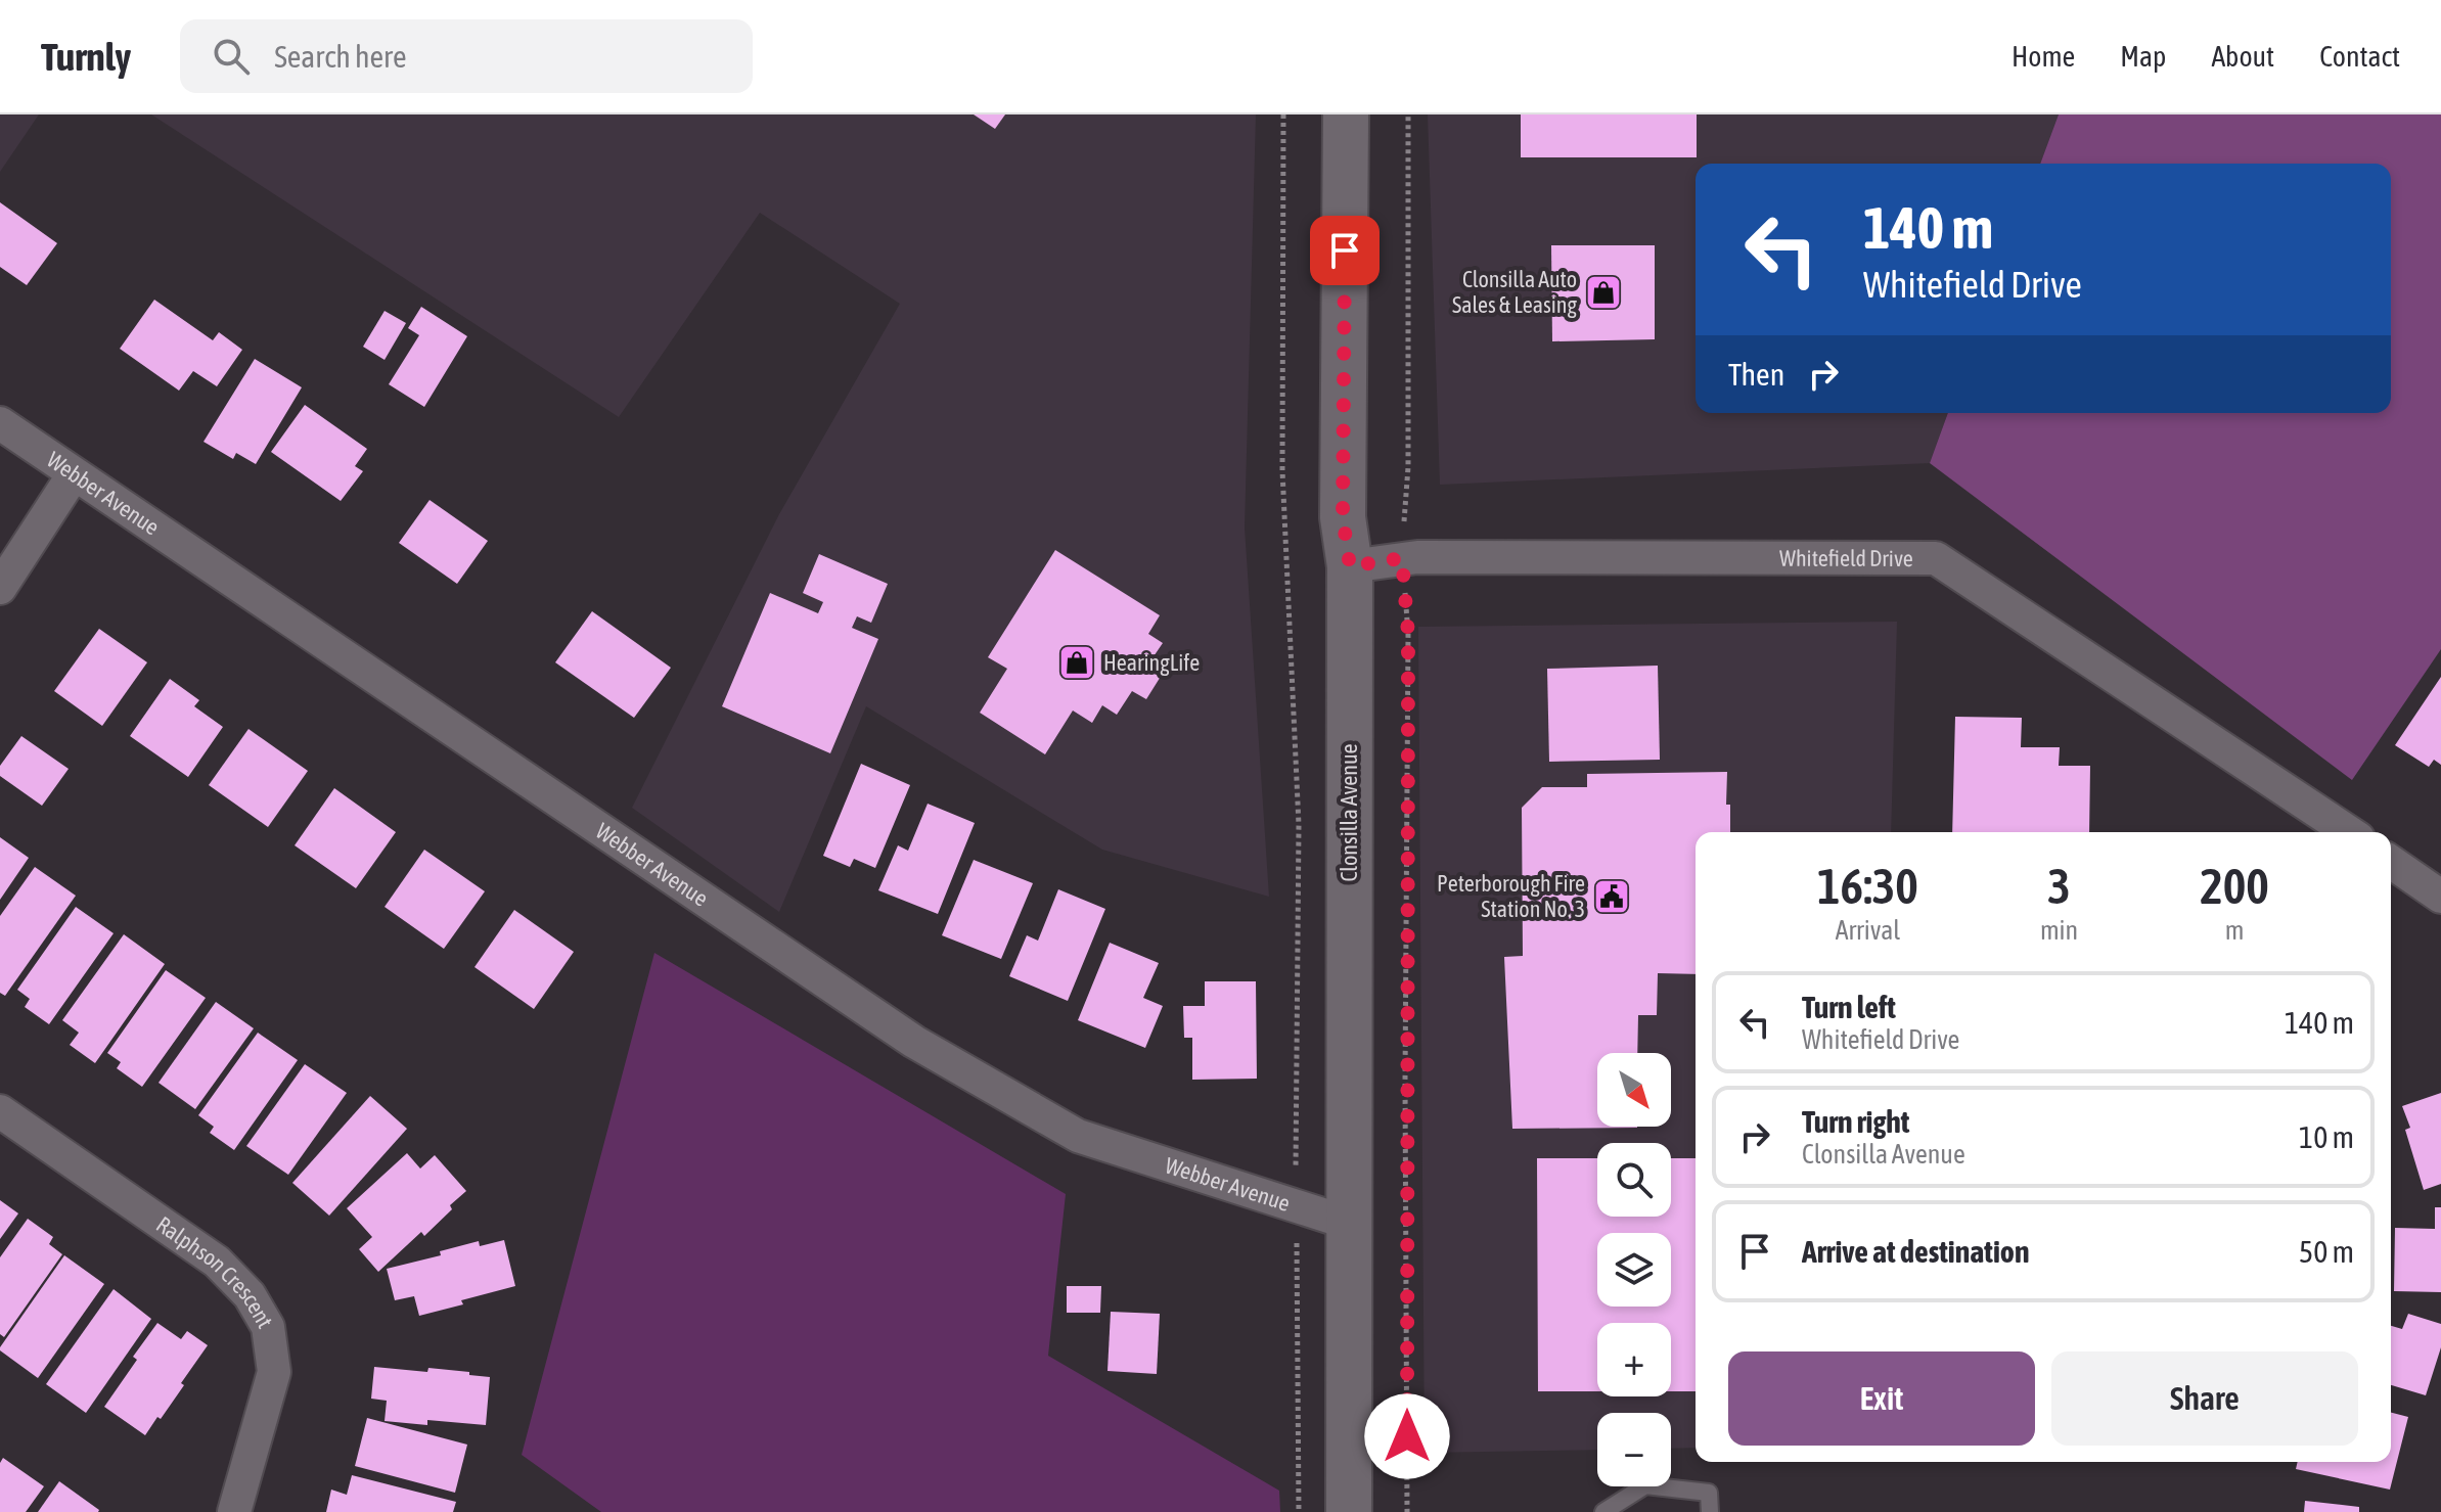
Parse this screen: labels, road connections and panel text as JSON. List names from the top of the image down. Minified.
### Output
{"streets":{"main road":["Clonsilla Avenue"],"street":["Webber Avenue","Whitefield Drive","Ralphson Crescent"]},"crossings":[["Webber Avenue","Clonsilla Avenue"],["Whitefield Drive","Clonsilla Avenue"]],"places":{"shop":["Clonsilla Auto Sales & Leasing","HearingLife"],"public building":["Peterborough Fire Station No. 3"]},"north":"bottom right","page":{"header":"Turnly","search":"Search here","nav":["Home","Map","About","Contact"],"turn":["140 m","Whitefield Drive"],"then":"Then","eta":["16:30","Arrival","3","min","200","m"],"list":[{"name":"Turn left","note":"Whitefield Drive","value":"140 m"},{"name":"Turn right","note":"Clonsilla Avenue","value":"10 m"},{"name":"Arrive at destination","value":"50 m"}],"map_buttons":["+","−"],"buttons":["Exit","Share"]}}
